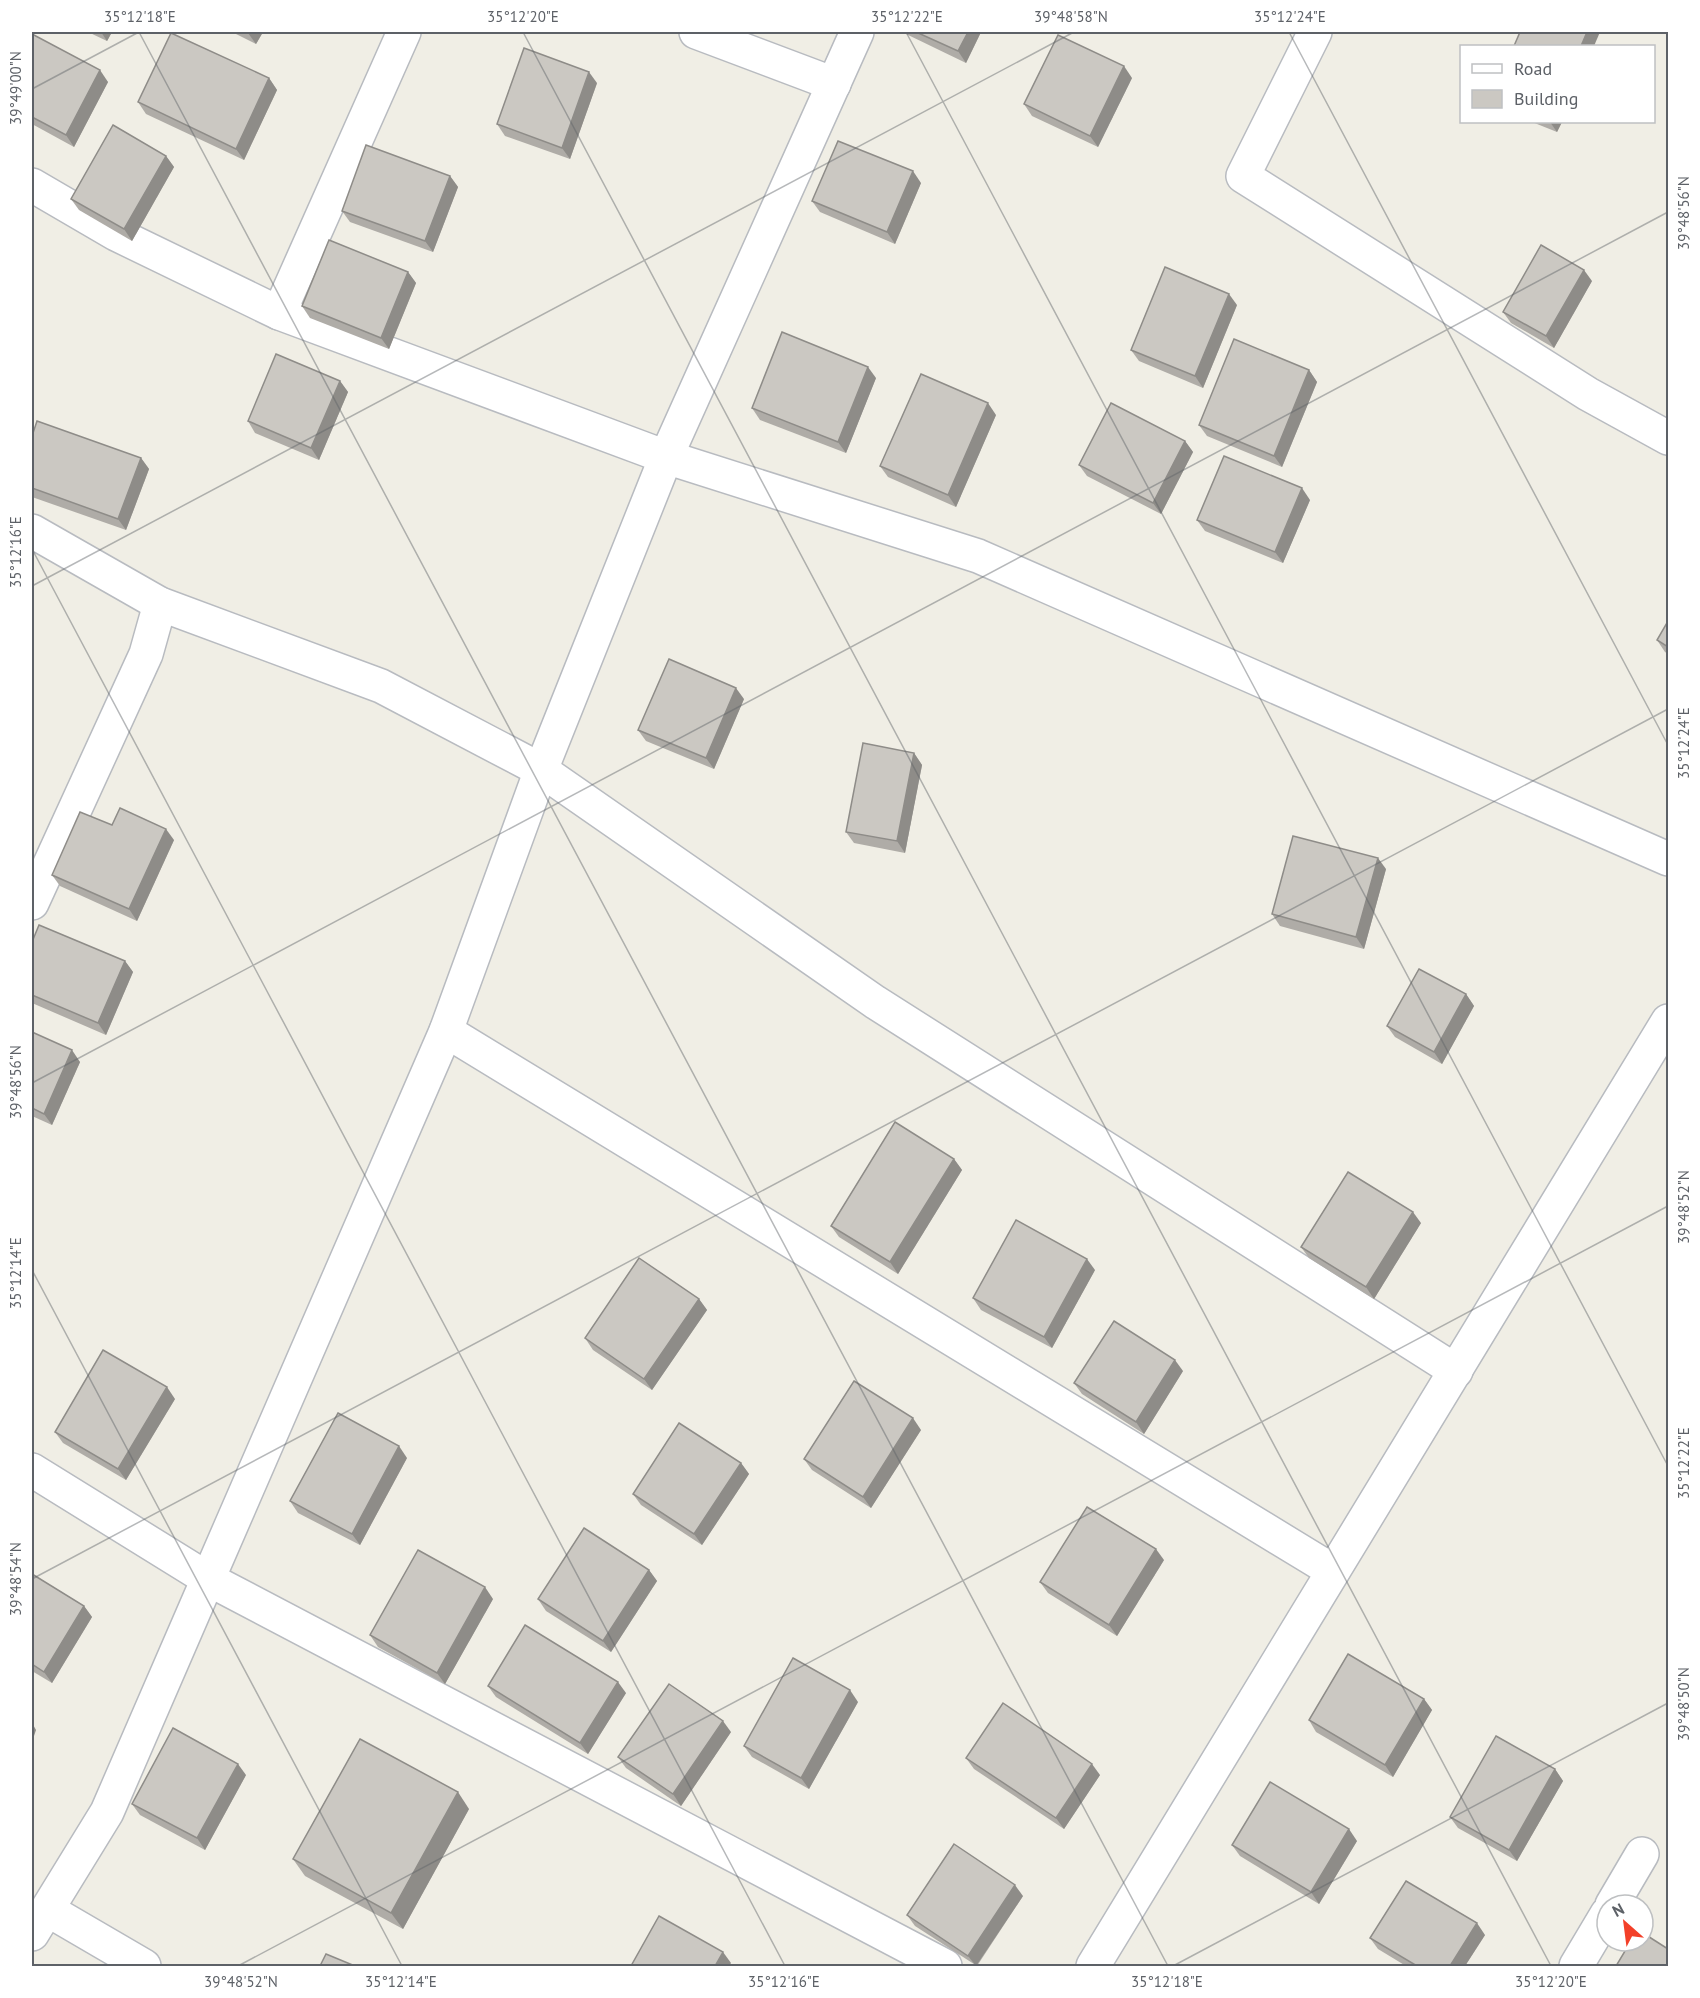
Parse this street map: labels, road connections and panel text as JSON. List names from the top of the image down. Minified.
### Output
{"legend":["Road","Building"],"north":"top left","coordinates":["35°12'18\"E","35°12'20\"E","35°12'22\"E","39°48'58\"N","35°12'24\"E","39°49'00\"N","39°48'56\"N","35°12'16\"E","39°48'52\"N","35°12'14\"E","39°48'54\"N","39°48'50\"N"]}
